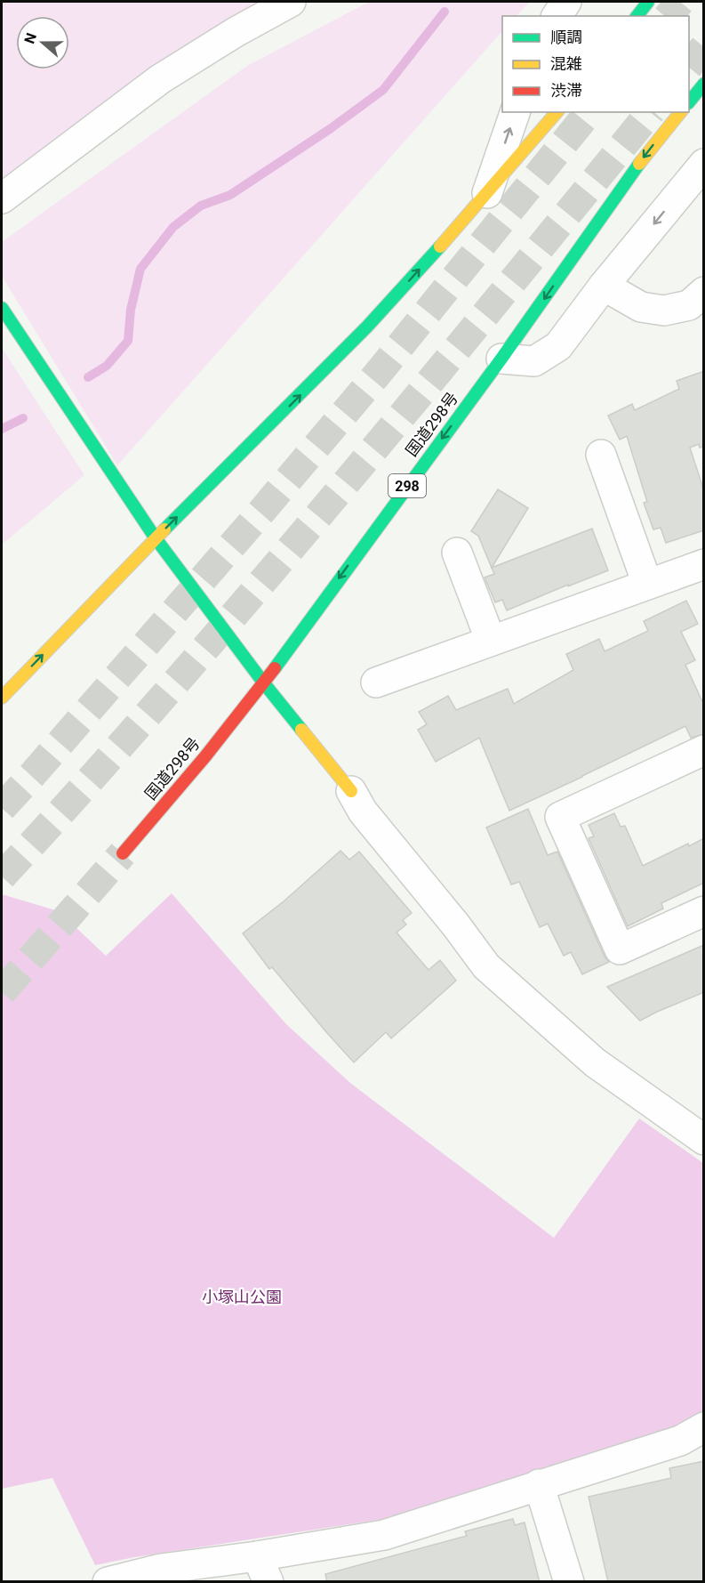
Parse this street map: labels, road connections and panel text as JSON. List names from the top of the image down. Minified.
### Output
{"streets":{"main road":["国道298号","298"]},"one_way":["国道298号"],"parks":["小塚山公園"],"legend":["順調","混雑","渋滞"],"north":"left"}
